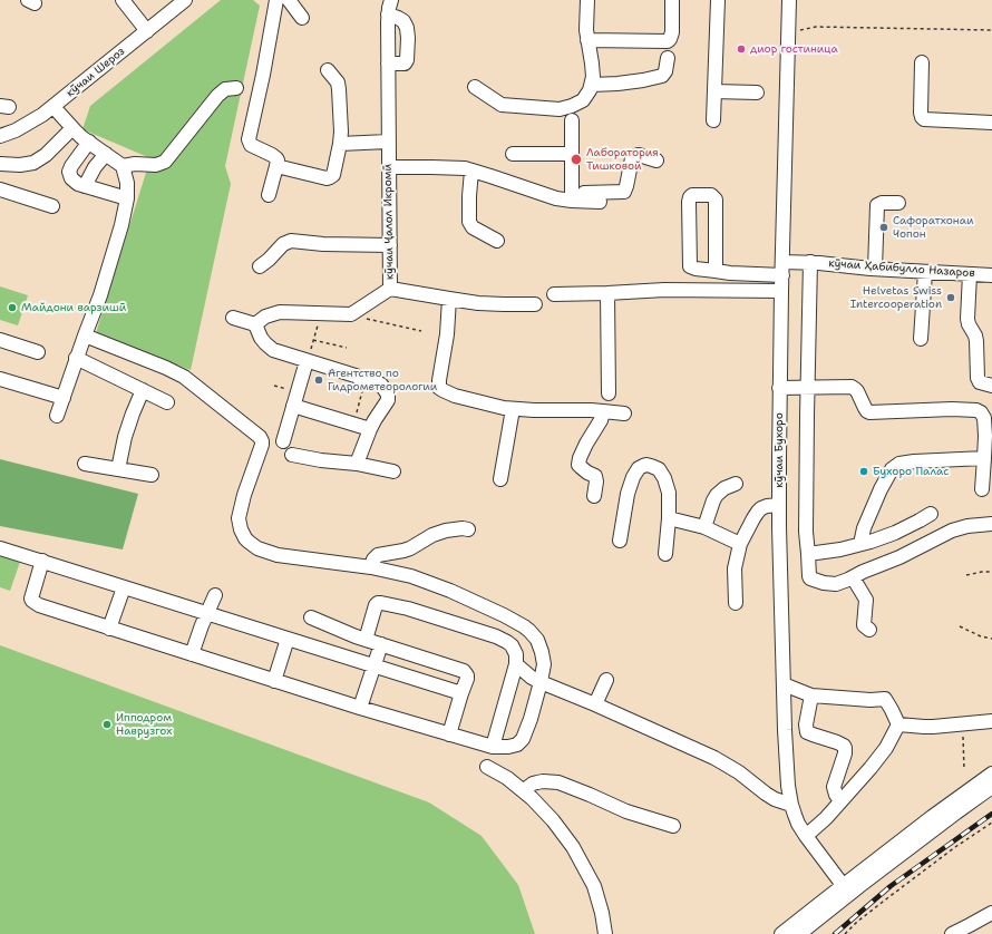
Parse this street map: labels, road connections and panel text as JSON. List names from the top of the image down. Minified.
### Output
{"streets":{"street":["кӯчаи Шероз","кӯчаи Ҷалол Икромӣ","кӯчаи Ҳабибулло Назаров","кӯчаи Бухоро"]},"crossings":[["кӯчаи Ҳабибулло Назаров","кӯчаи Бухоро"]],"places":["диор гостиница","Лаборатория Тишковой","Сафоратхонаи Чопон","Helvetas Swiss Intercooperation","Майдони варзишӣ","Агентство по Гидрометеорологии","Бухоро Палас","Ипподром Наврузгох"]}
